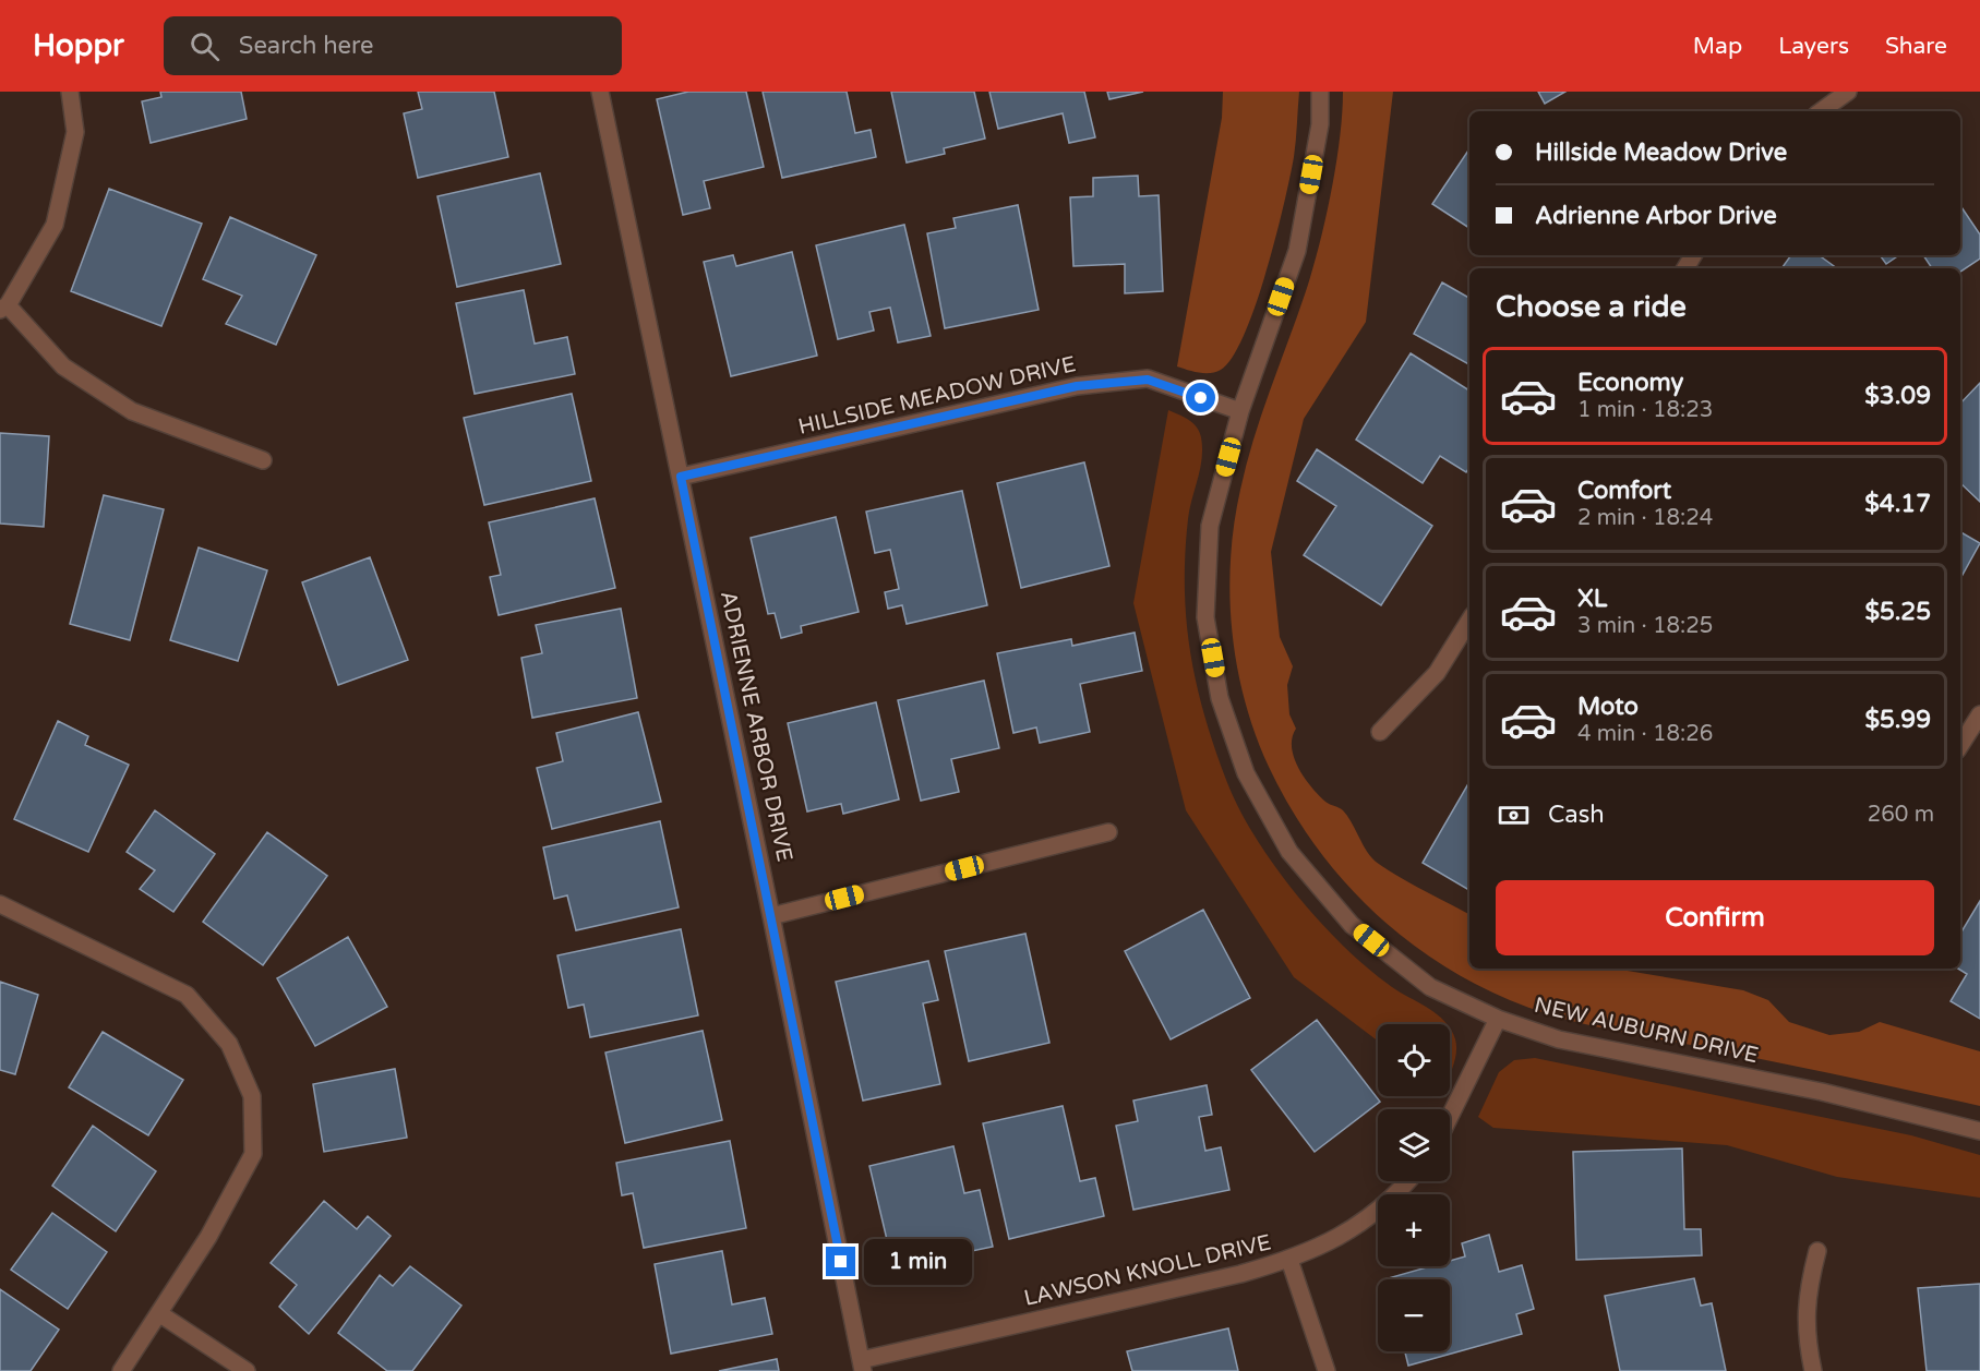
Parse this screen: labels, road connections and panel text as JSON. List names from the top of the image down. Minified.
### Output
{"streets":{"street":["HILLSIDE MEADOW DRIVE","ADRIENNE ARBOR DRIVE","NEW AUBURN DRIVE","LAWSON KNOLL DRIVE"]},"crossings":[["HILLSIDE MEADOW DRIVE","ADRIENNE ARBOR DRIVE"],["HILLSIDE MEADOW DRIVE","NEW AUBURN DRIVE"],["ADRIENNE ARBOR DRIVE","LAWSON KNOLL DRIVE"]],"page":{"header":"Hoppr","search":"Search here","nav":["Map","Layers","Share"],"banner":["Hillside Meadow Drive","Adrienne Arbor Drive"],"heading":"Choose a ride","list":[{"name":"Economy","note":"1 min · 18:23","value":"$3.09"},{"name":"Comfort","note":"2 min · 18:24","value":"$4.17"},{"name":"XL","note":"3 min · 18:25","value":"$5.25"},{"name":"Moto","note":"4 min · 18:26","value":"$5.99"}],"pay":["Cash","260 m"],"buttons":"Confirm","map_buttons":["+","−"],"bubble":"1 min"}}
